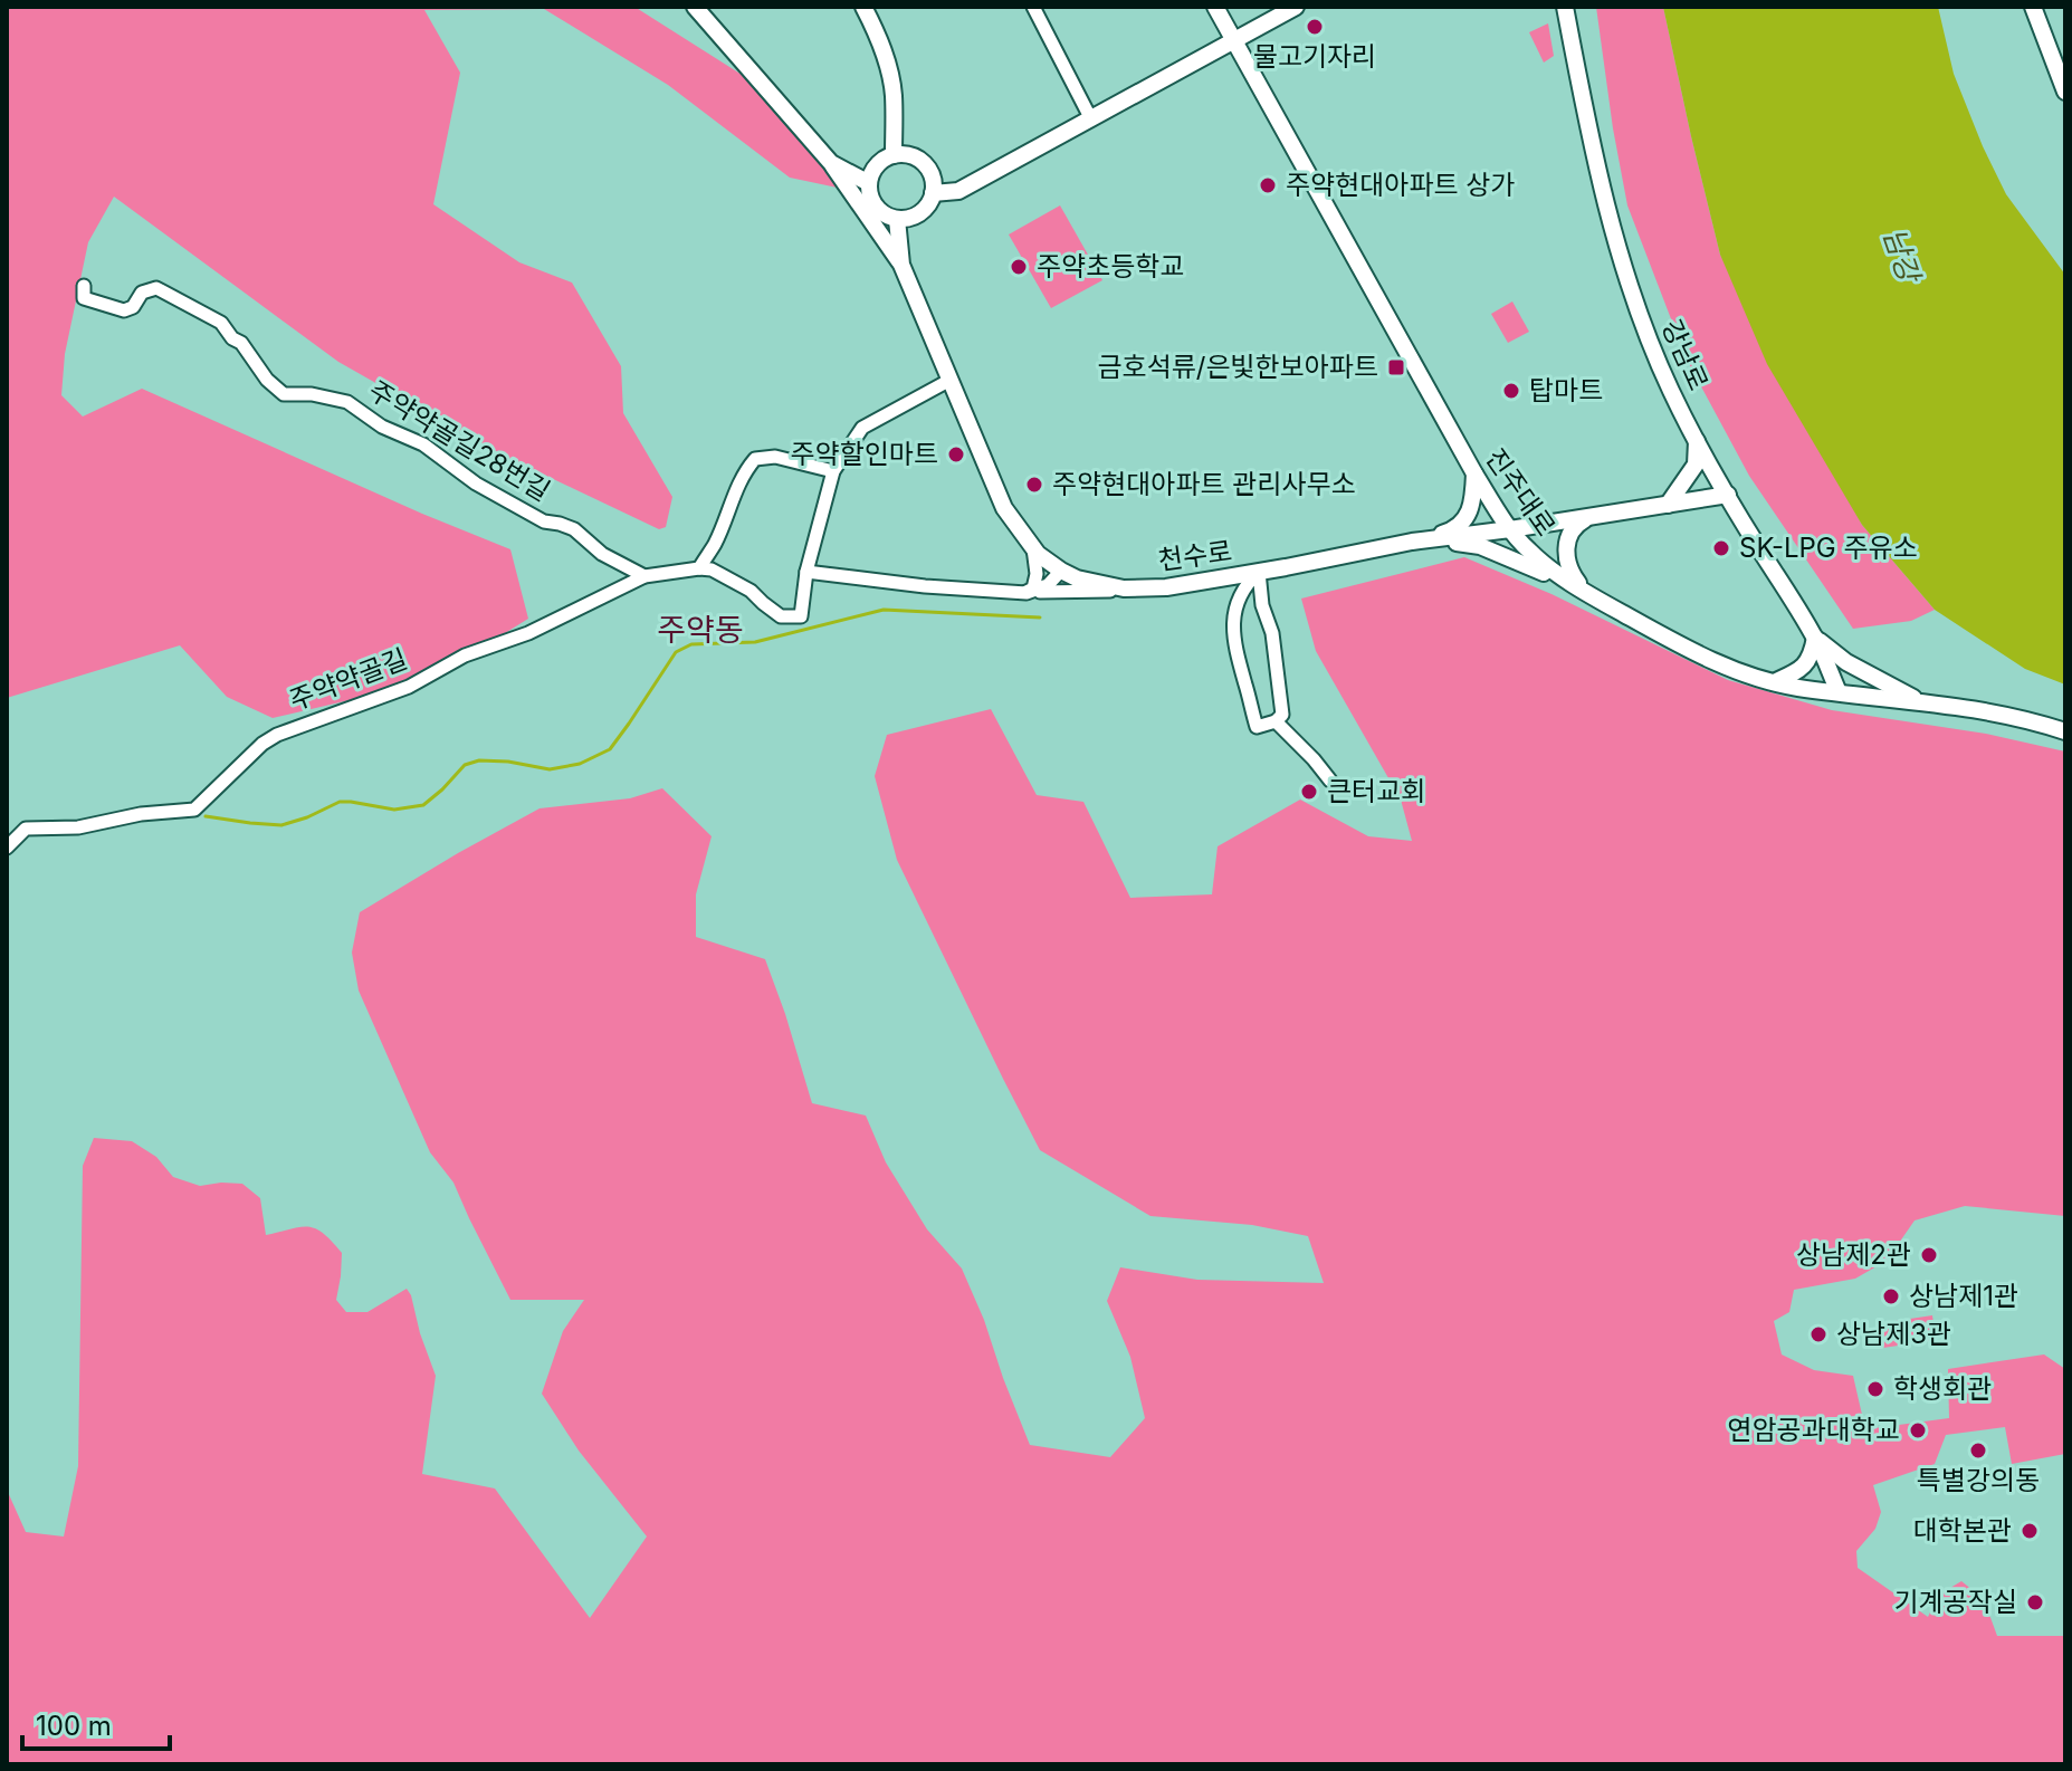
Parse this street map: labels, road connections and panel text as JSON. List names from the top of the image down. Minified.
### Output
{"streets":{"street":["강남로","주약약골길28번길","진주대로","천수로","주약약골길"]},"crossings":[["강남로","진주대로"],["강남로","천수로"],["주약약골길28번길","주약약골길"],["진주대로","천수로"]],"districts":["주약동"],"water":["남강"],"places":{"other":["물고기자리","주약현대아파트 상가","주약초등학교","탑마트","주약할인마트","주약현대아파트 관리사무소","SK-LPG 주유소","큰터교회","상남제2관","상남제1관","상남제3관","학생회관","연암공과대학교","특별강의동","대학본관","기계공작실"],"transit":["금호석류/은빛한보아파트"]},"scale_bar":"100 m"}
